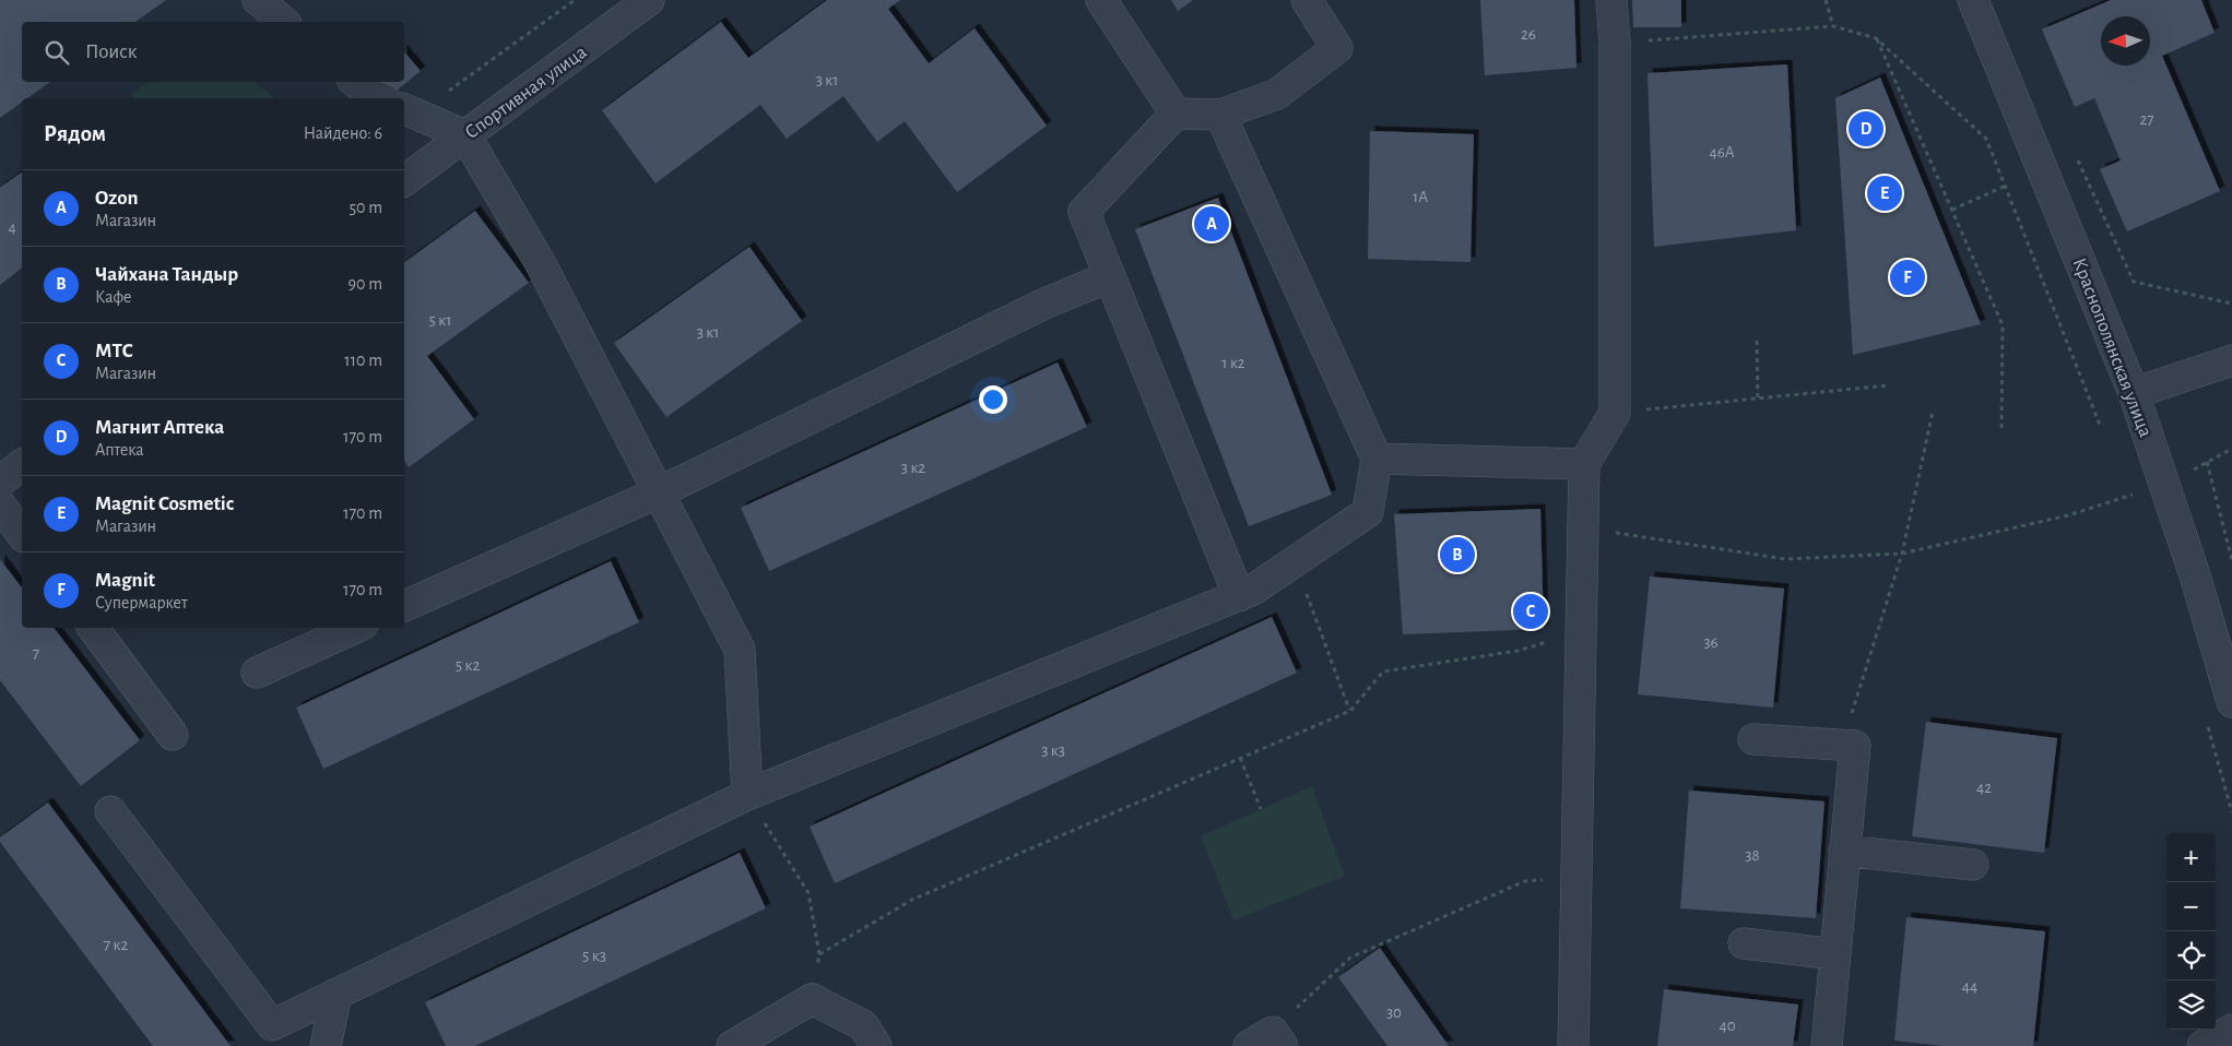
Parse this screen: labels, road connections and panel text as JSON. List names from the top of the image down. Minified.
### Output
{"streets":{"street":["Спортивная улица","Краснополянская улица"]},"house_numbers":["26","3 к1","27","46А","1А","4","5 к1","3 к1","1 к2","3 к2","36","7","5 к2","3 к3","42","38","7 к2","5 к3","44","30","40"],"north":"left","page":{"search":"Поиск","heading":["Рядом","Найдено: 6"],"pins":["D","E","A","F","B","C"],"list":[{"mark":"A","name":"Ozon","note":"Магазин","value":"50 m"},{"mark":"B","name":"Чайхана Тандыр","note":"Кафе","value":"90 m"},{"mark":"C","name":"МТС","note":"Магазин","value":"110 m"},{"mark":"D","name":"Магнит Аптека","note":"Аптека","value":"170 m"},{"mark":"E","name":"Magnit Cosmetic","note":"Магазин","value":"170 m"},{"mark":"F","name":"Magnit","note":"Супермаркет","value":"170 m"}],"map_buttons":["+","−"]}}
